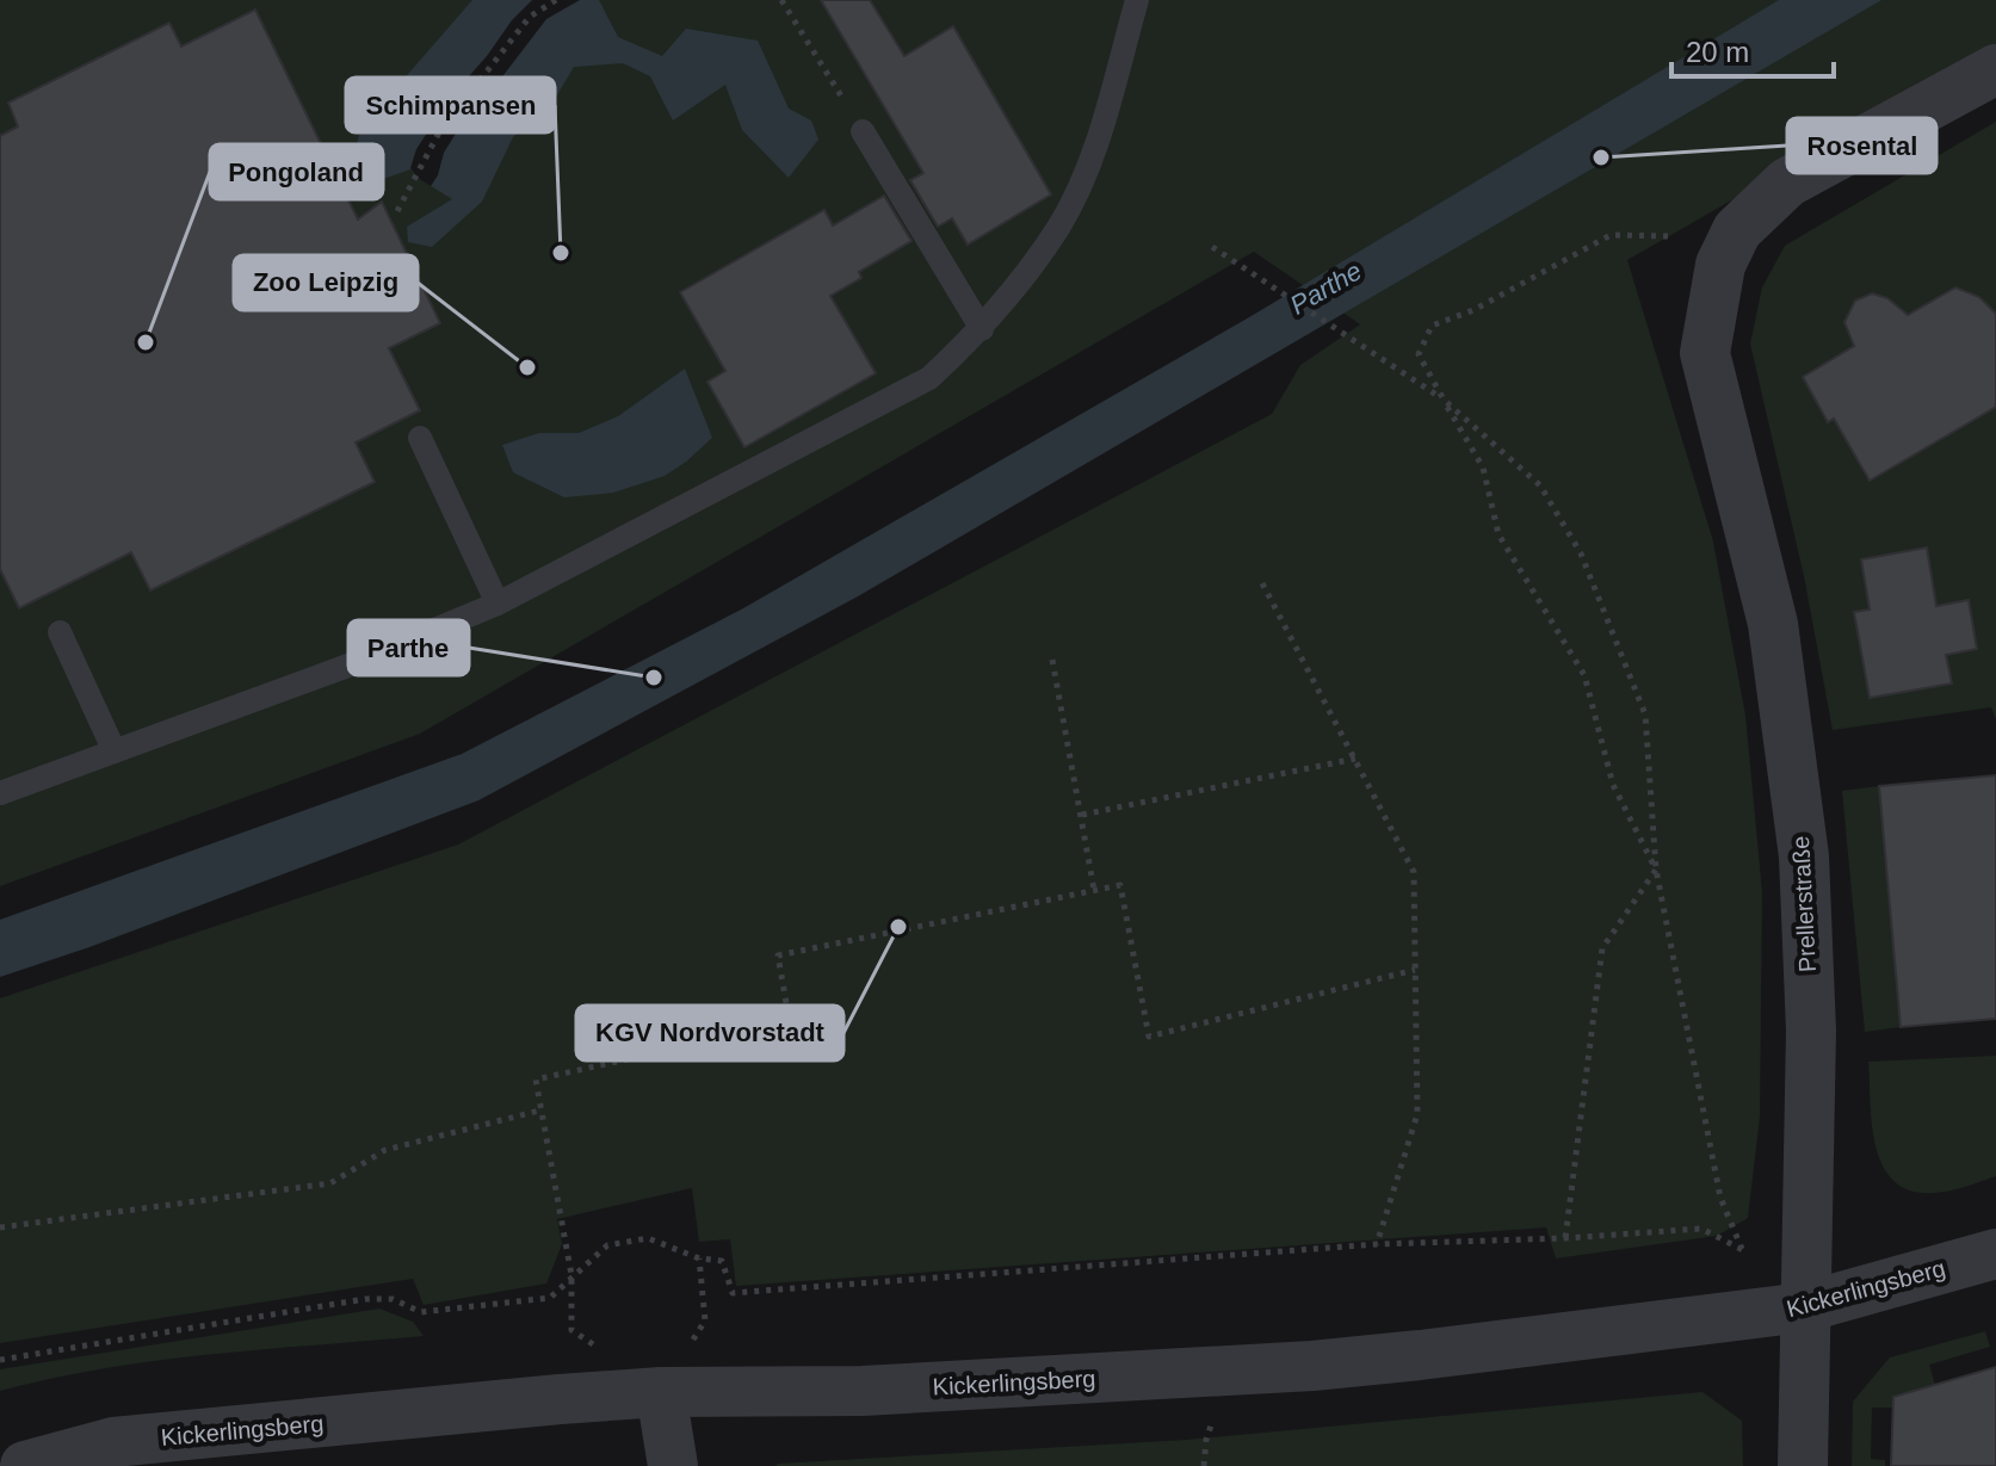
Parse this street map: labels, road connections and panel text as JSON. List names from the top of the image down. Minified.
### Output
{"streets":{"street":["Prellerstraße","Kickerlingsberg"]},"crossings":[["Prellerstraße","Kickerlingsberg"]],"water":["Parthe"],"places":["Rosental","Schimpansen","Pongoland","Zoo Leipzig","Parthe","KGV Nordvorstadt"],"scale_bar":"20 m"}
